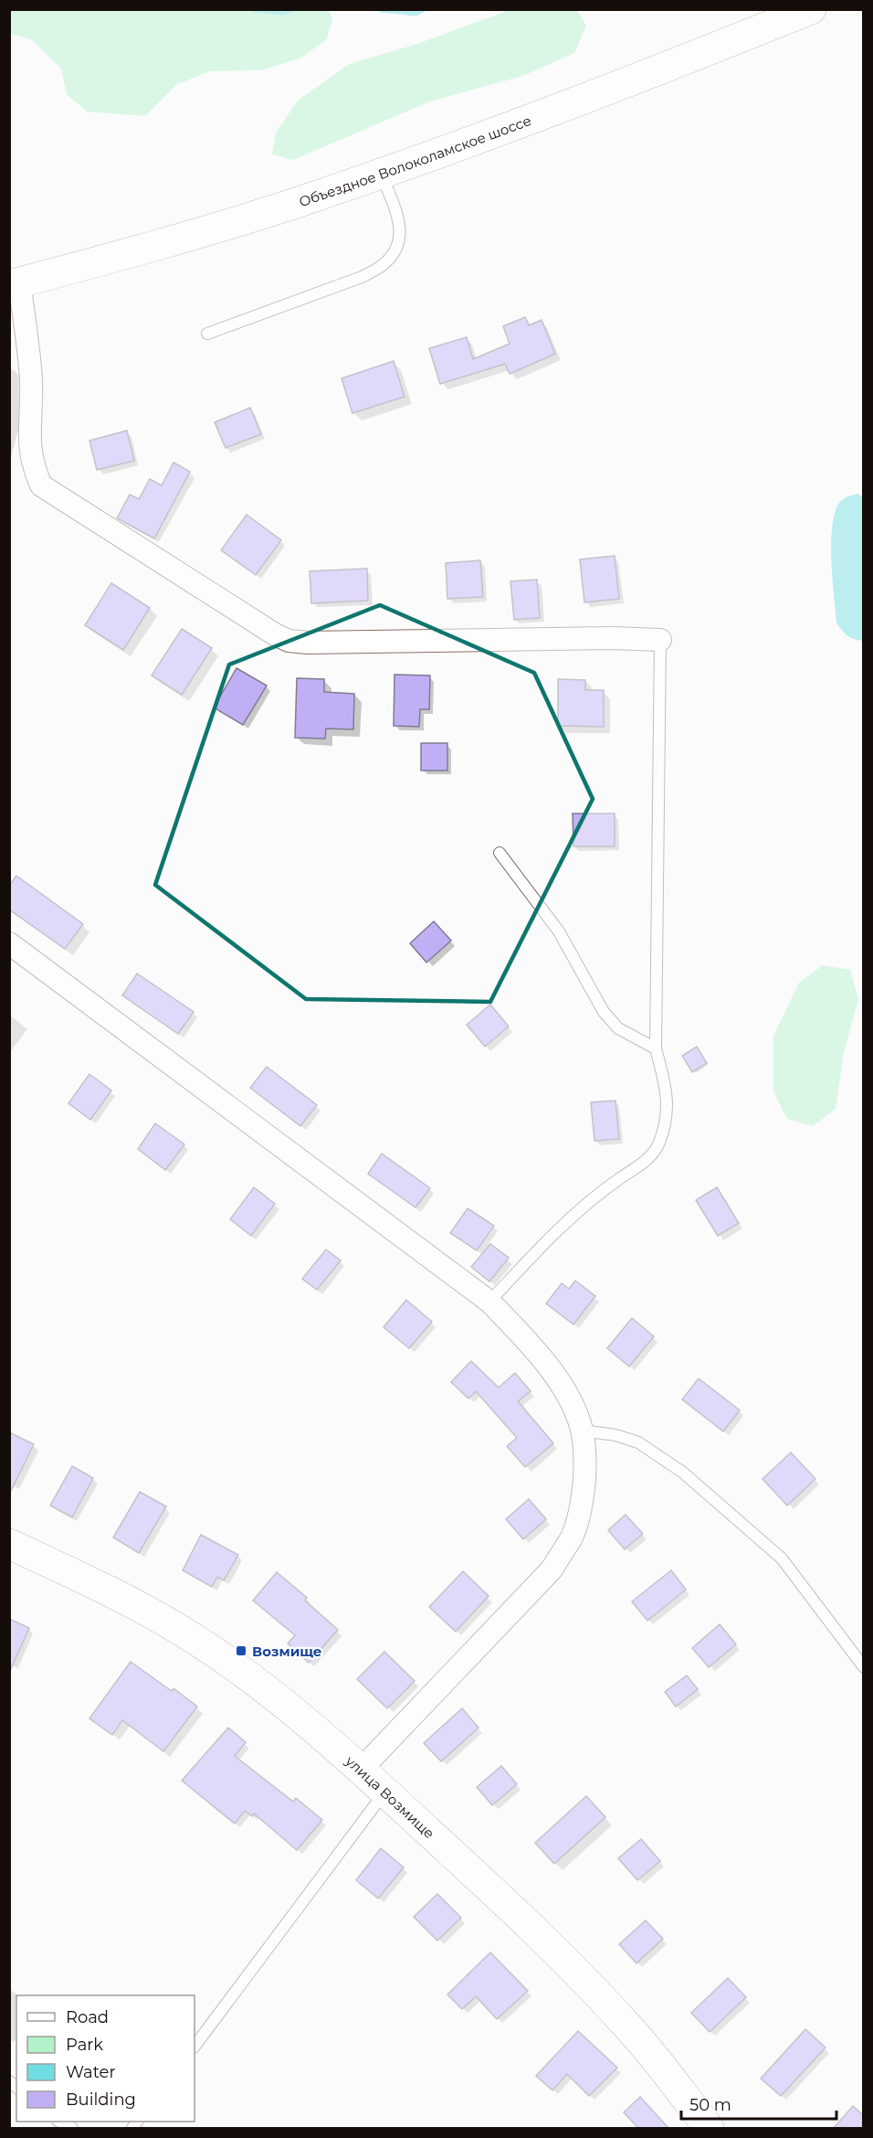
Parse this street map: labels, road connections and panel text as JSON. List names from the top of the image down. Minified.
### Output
{"streets":{"main road":["Объездное Волоколамское шоссе","улица Возмище"]},"places":{"transit":["Возмище"]},"legend":["Road","Park","Water","Building"],"scale_bar":"50 m"}
